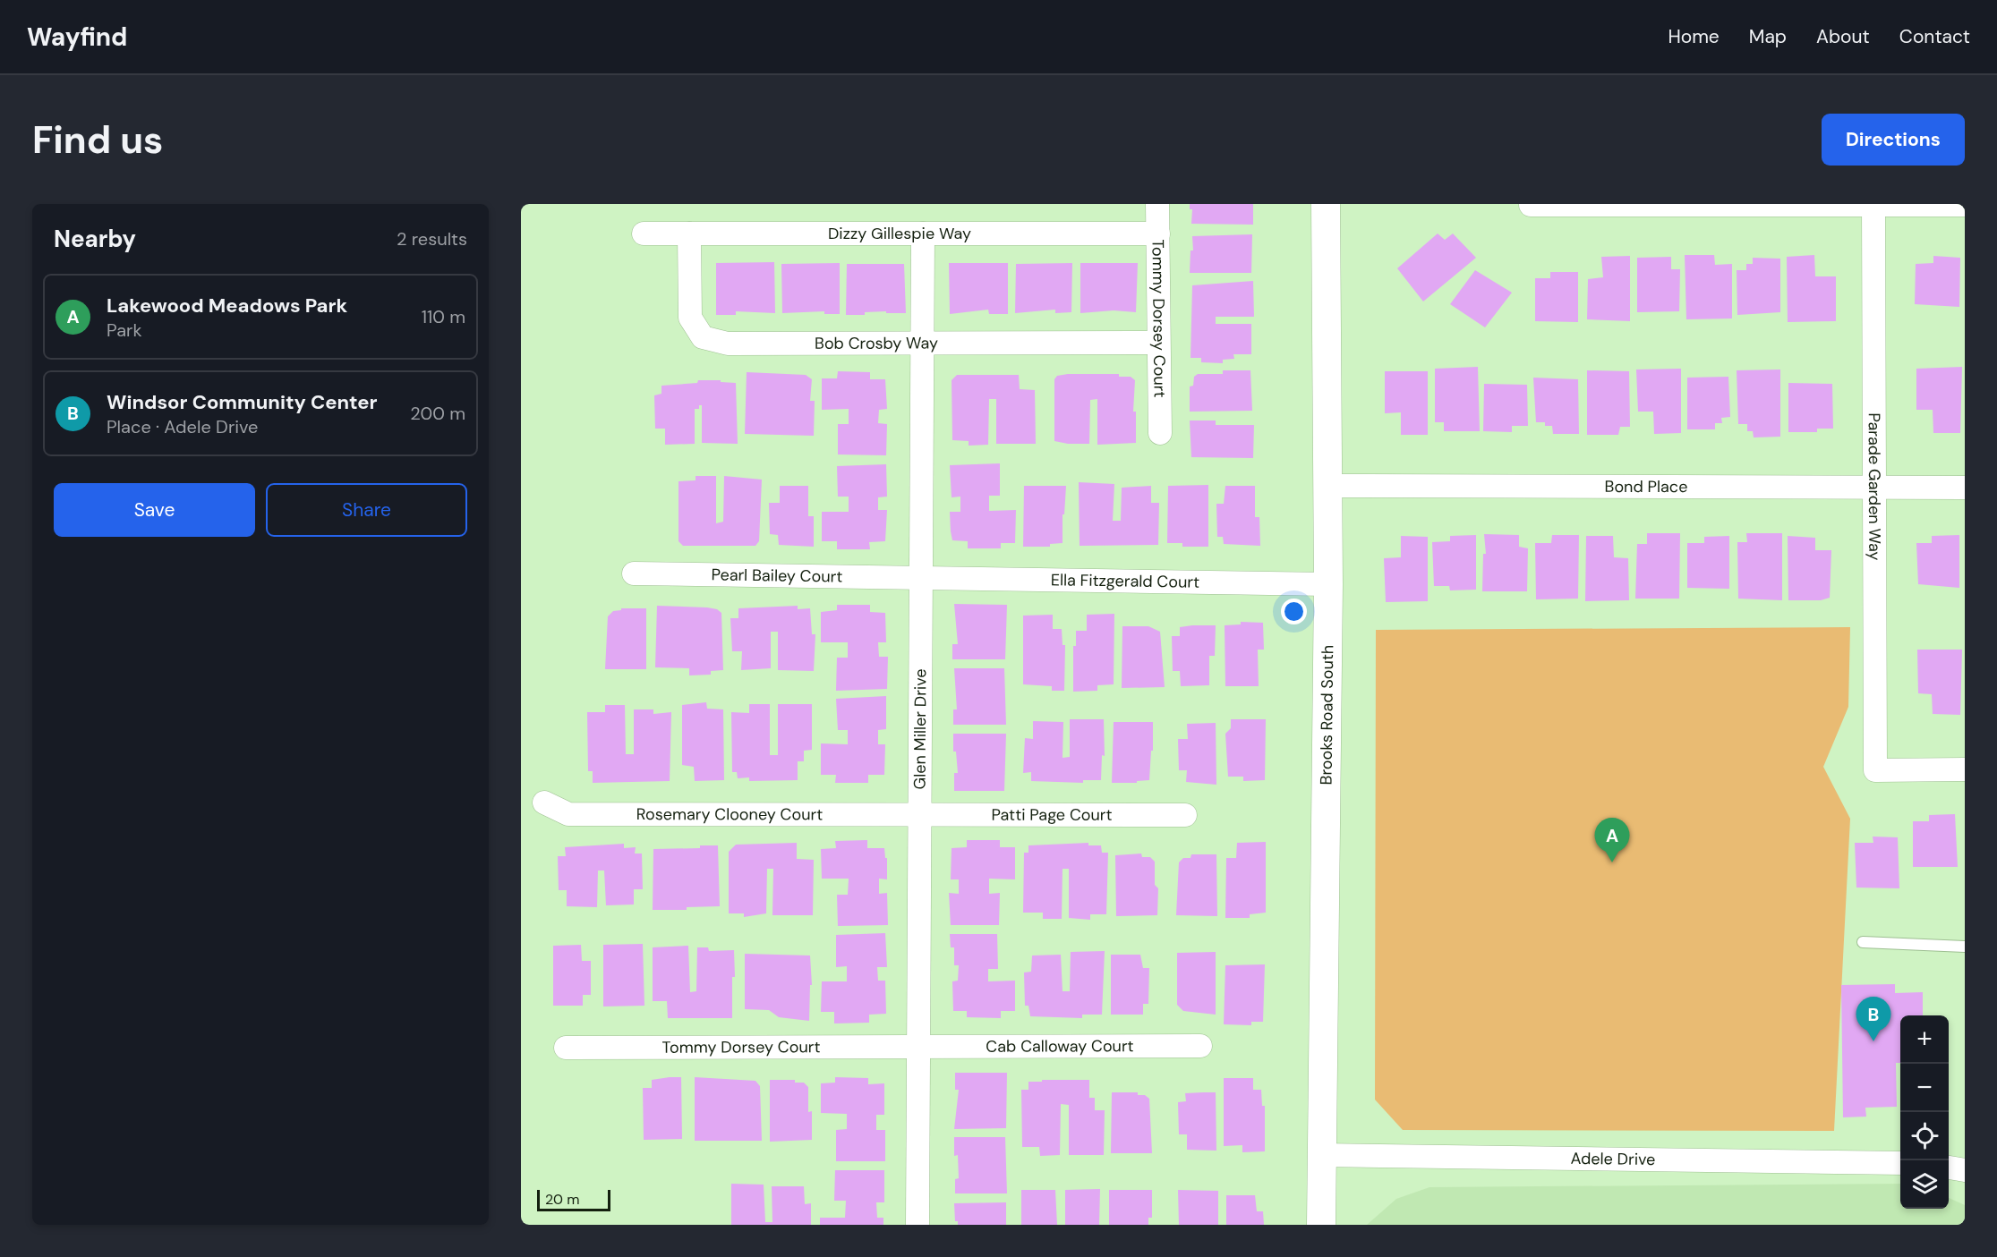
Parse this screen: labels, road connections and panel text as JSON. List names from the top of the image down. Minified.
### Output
{"streets":{"street":["Dizzy Gillespie Way","Tommy Dorsey Court","Bob Crosby Way","Bond Place","Parade Garden Way","Pearl Bailey Court","Ella Fitzgerald Court","Brooks Road South","Glen Miller Drive","Rosemary Clooney Court","Patti Page Court","Cab Calloway Court","Adele Drive"]},"crossings":[["Dizzy Gillespie Way","Tommy Dorsey Court"],["Dizzy Gillespie Way","Bob Crosby Way"],["Dizzy Gillespie Way","Glen Miller Drive"],["Tommy Dorsey Court","Bob Crosby Way"],["Tommy Dorsey Court","Glen Miller Drive"],["Tommy Dorsey Court","Cab Calloway Court"],["Bob Crosby Way","Glen Miller Drive"],["Bond Place","Parade Garden Way"],["Bond Place","Brooks Road South"],["Pearl Bailey Court","Ella Fitzgerald Court"],["Pearl Bailey Court","Glen Miller Drive"],["Ella Fitzgerald Court","Brooks Road South"],["Ella Fitzgerald Court","Glen Miller Drive"],["Brooks Road South","Adele Drive"],["Glen Miller Drive","Rosemary Clooney Court"],["Glen Miller Drive","Patti Page Court"],["Glen Miller Drive","Cab Calloway Court"],["Rosemary Clooney Court","Patti Page Court"]],"scale_bar":"20 m","page":{"header":"Wayfind","nav":["Home","Map","About","Contact"],"buttons":["Directions",["Save","Share"]],"title":"Find us","heading":["Nearby","2 results"],"list":[{"mark":"A","name":"Lakewood Meadows Park","note":"Park","value":"110 m"},{"mark":"B","name":"Windsor Community Center","note":"Place · Adele Drive","value":"200 m"}],"pins":["A","B"],"map_buttons":["+","−"],"scale":"20 m"}}
